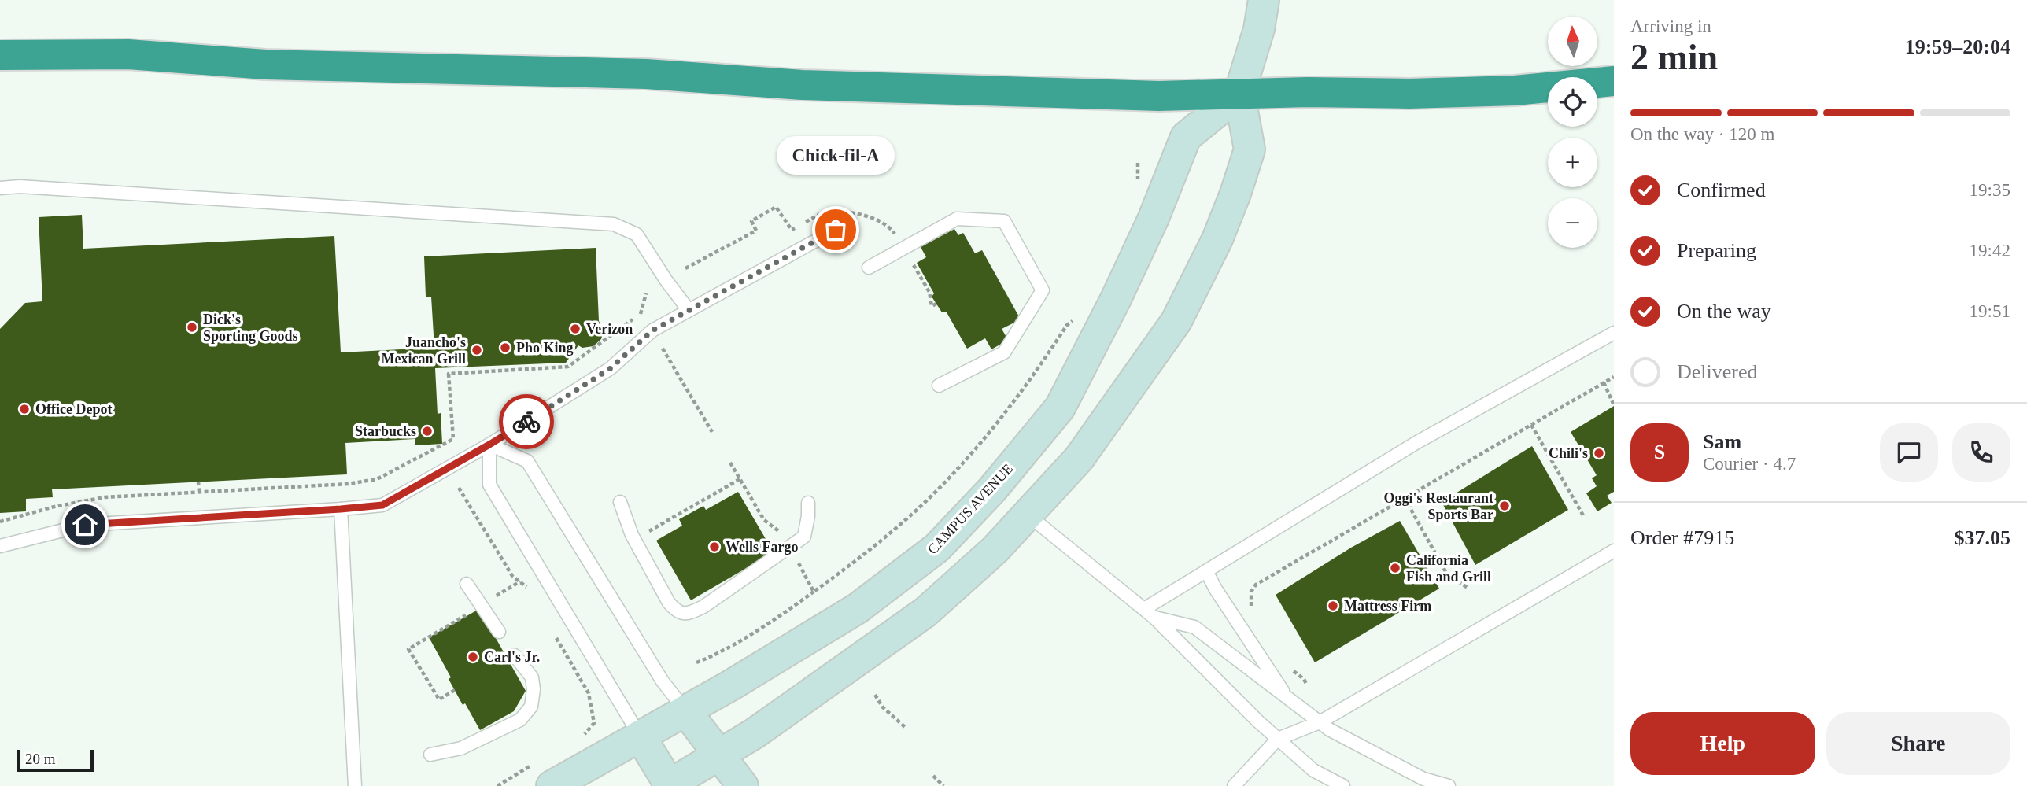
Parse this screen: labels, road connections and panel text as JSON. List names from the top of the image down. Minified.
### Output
{"streets":{"main road":["CAMPUS AVENUE"]},"places":["Chick-fil-A","Dick's Sporting Goods","Verizon","Pho King","Juancho's Mexican Grill","Office Depot","Starbucks","Chili's","Oggi's Restaurant Sports Bar","Wells Fargo","California Fish and Grill","Mattress Firm","Carl's Jr."],"scale_bar":"20 m","north":"top","page":{"heading":["2 min","Arriving in","19:59–20:04"],"panel":["Sam","Courier · 4.7","Order #7915","$37.05"],"map_buttons":["+","−"],"bar":"On the way · 120 m","bubble":"Chick-fil-A","list":[["Confirmed","19:35"],["Preparing","19:42"],["On the way","19:51"],"Delivered"],"round":"S","buttons":["Help","Share"],"scale":"20 m"}}
